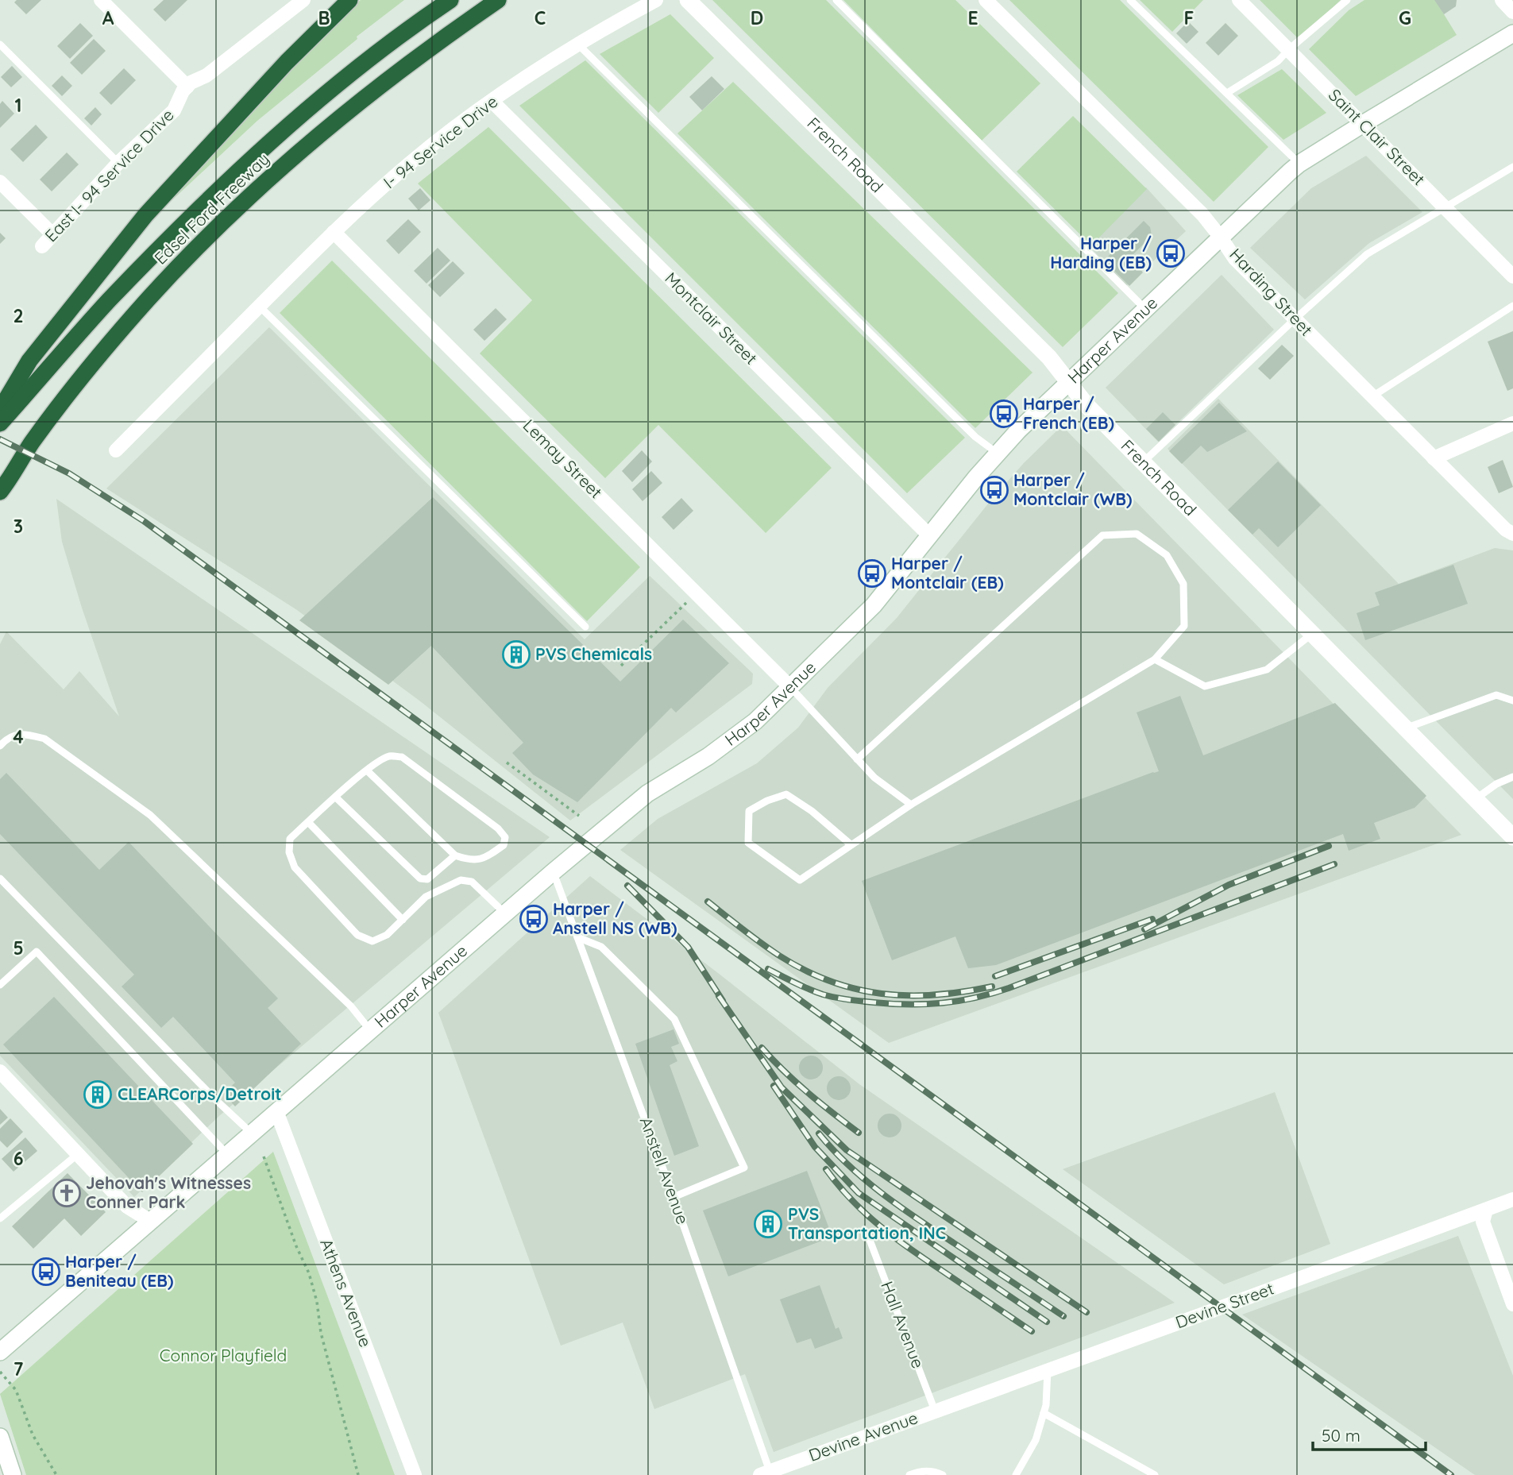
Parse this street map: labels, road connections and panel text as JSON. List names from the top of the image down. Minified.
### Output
{"streets":{"highway":["Edsel Ford Freeway"],"main road":["French Road","Harper Avenue"],"street":["Saint Clair Street","I- 94 Service Drive","East I- 94 Service Drive","Harding Street","Montclair Street","Lemay Street","Athens Avenue","Devine Street","Devine Avenue"],"lane":["Anstell Avenue","Hall Avenue"]},"crossings":[["Saint Clair Street","Harper Avenue"],["I- 94 Service Drive","Montclair Street"],["I- 94 Service Drive","Lemay Street"],["French Road","Harper Avenue"],["Harding Street","Harper Avenue"],["Montclair Street","Harper Avenue"],["Harper Avenue","Lemay Street"],["Harper Avenue","Anstell Avenue"],["Harper Avenue","Athens Avenue"],["Anstell Avenue","Devine Avenue"],["Devine Street","Hall Avenue"],["Devine Street","Devine Avenue"],["Hall Avenue","Devine Avenue"]],"parks":["Connor Playfield"],"places":{"bus stop":["Harper / Harding (EB)","Harper / French (EB)","Harper / Montclair (WB)","Harper / Montclair (EB)","Harper / Anstell NS (WB)","Harper / Beniteau (EB)"],"building":["PVS Chemicals","CLEARCorps/Detroit","PVS Transportation, INC"],"church":["Jehovah's Witnesses Conner Park"]},"scale_bar":"50 m","grid":{"columns":["A","B","C","D","E","F","G"],"rows":["1","2","3","4","5","6","7"]}}
